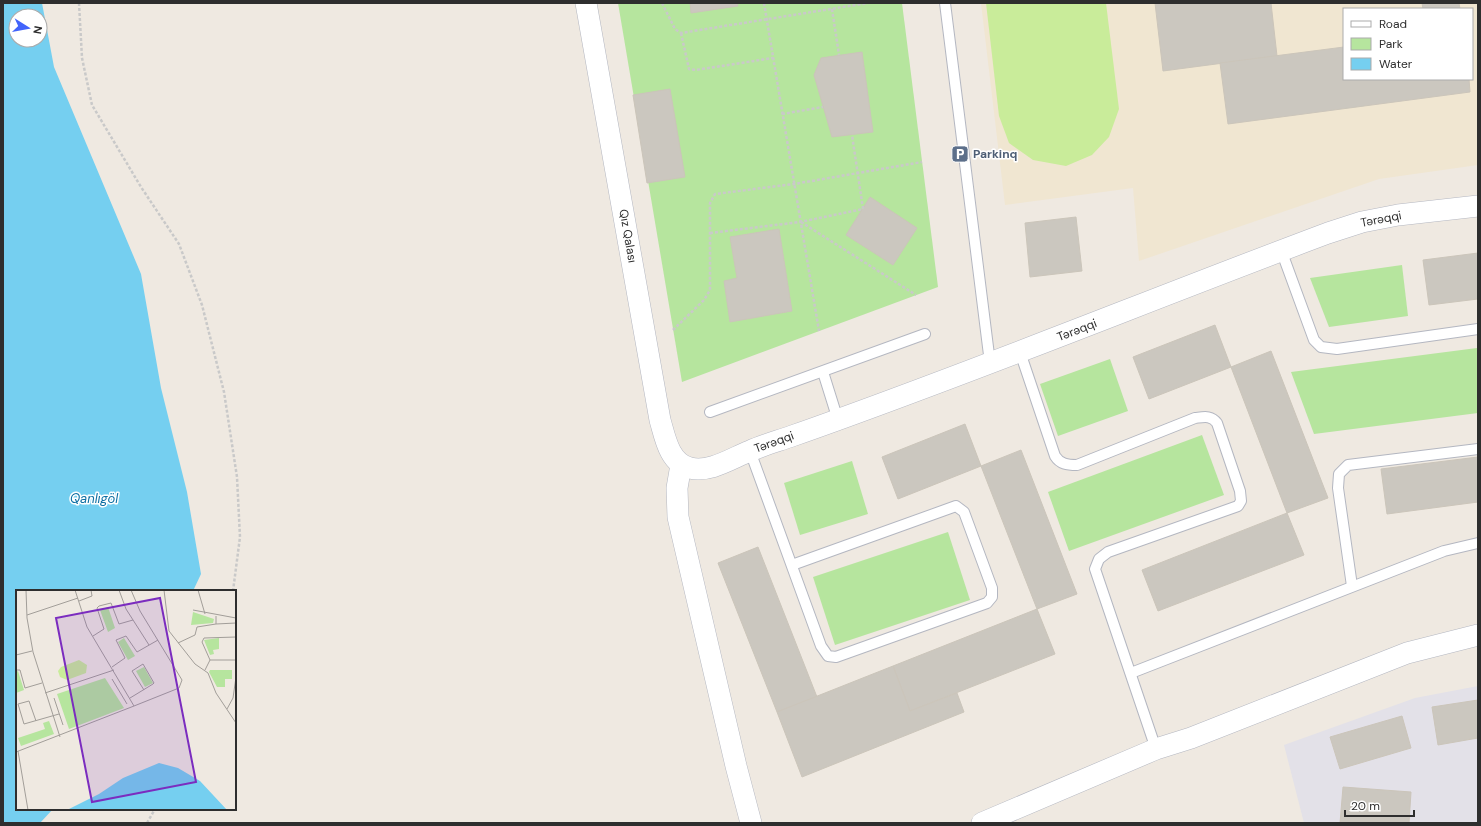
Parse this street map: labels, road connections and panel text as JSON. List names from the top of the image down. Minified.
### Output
{"streets":{"street":["Tərəqqi","Qız Qalası"]},"crossings":[["Tərəqqi","Qız Qalası"]],"water":["Qanlıgöl"],"places":{"parking":["Parkinq"]},"legend":["Road","Park","Water"],"scale_bar":"20 m","north":"right"}
